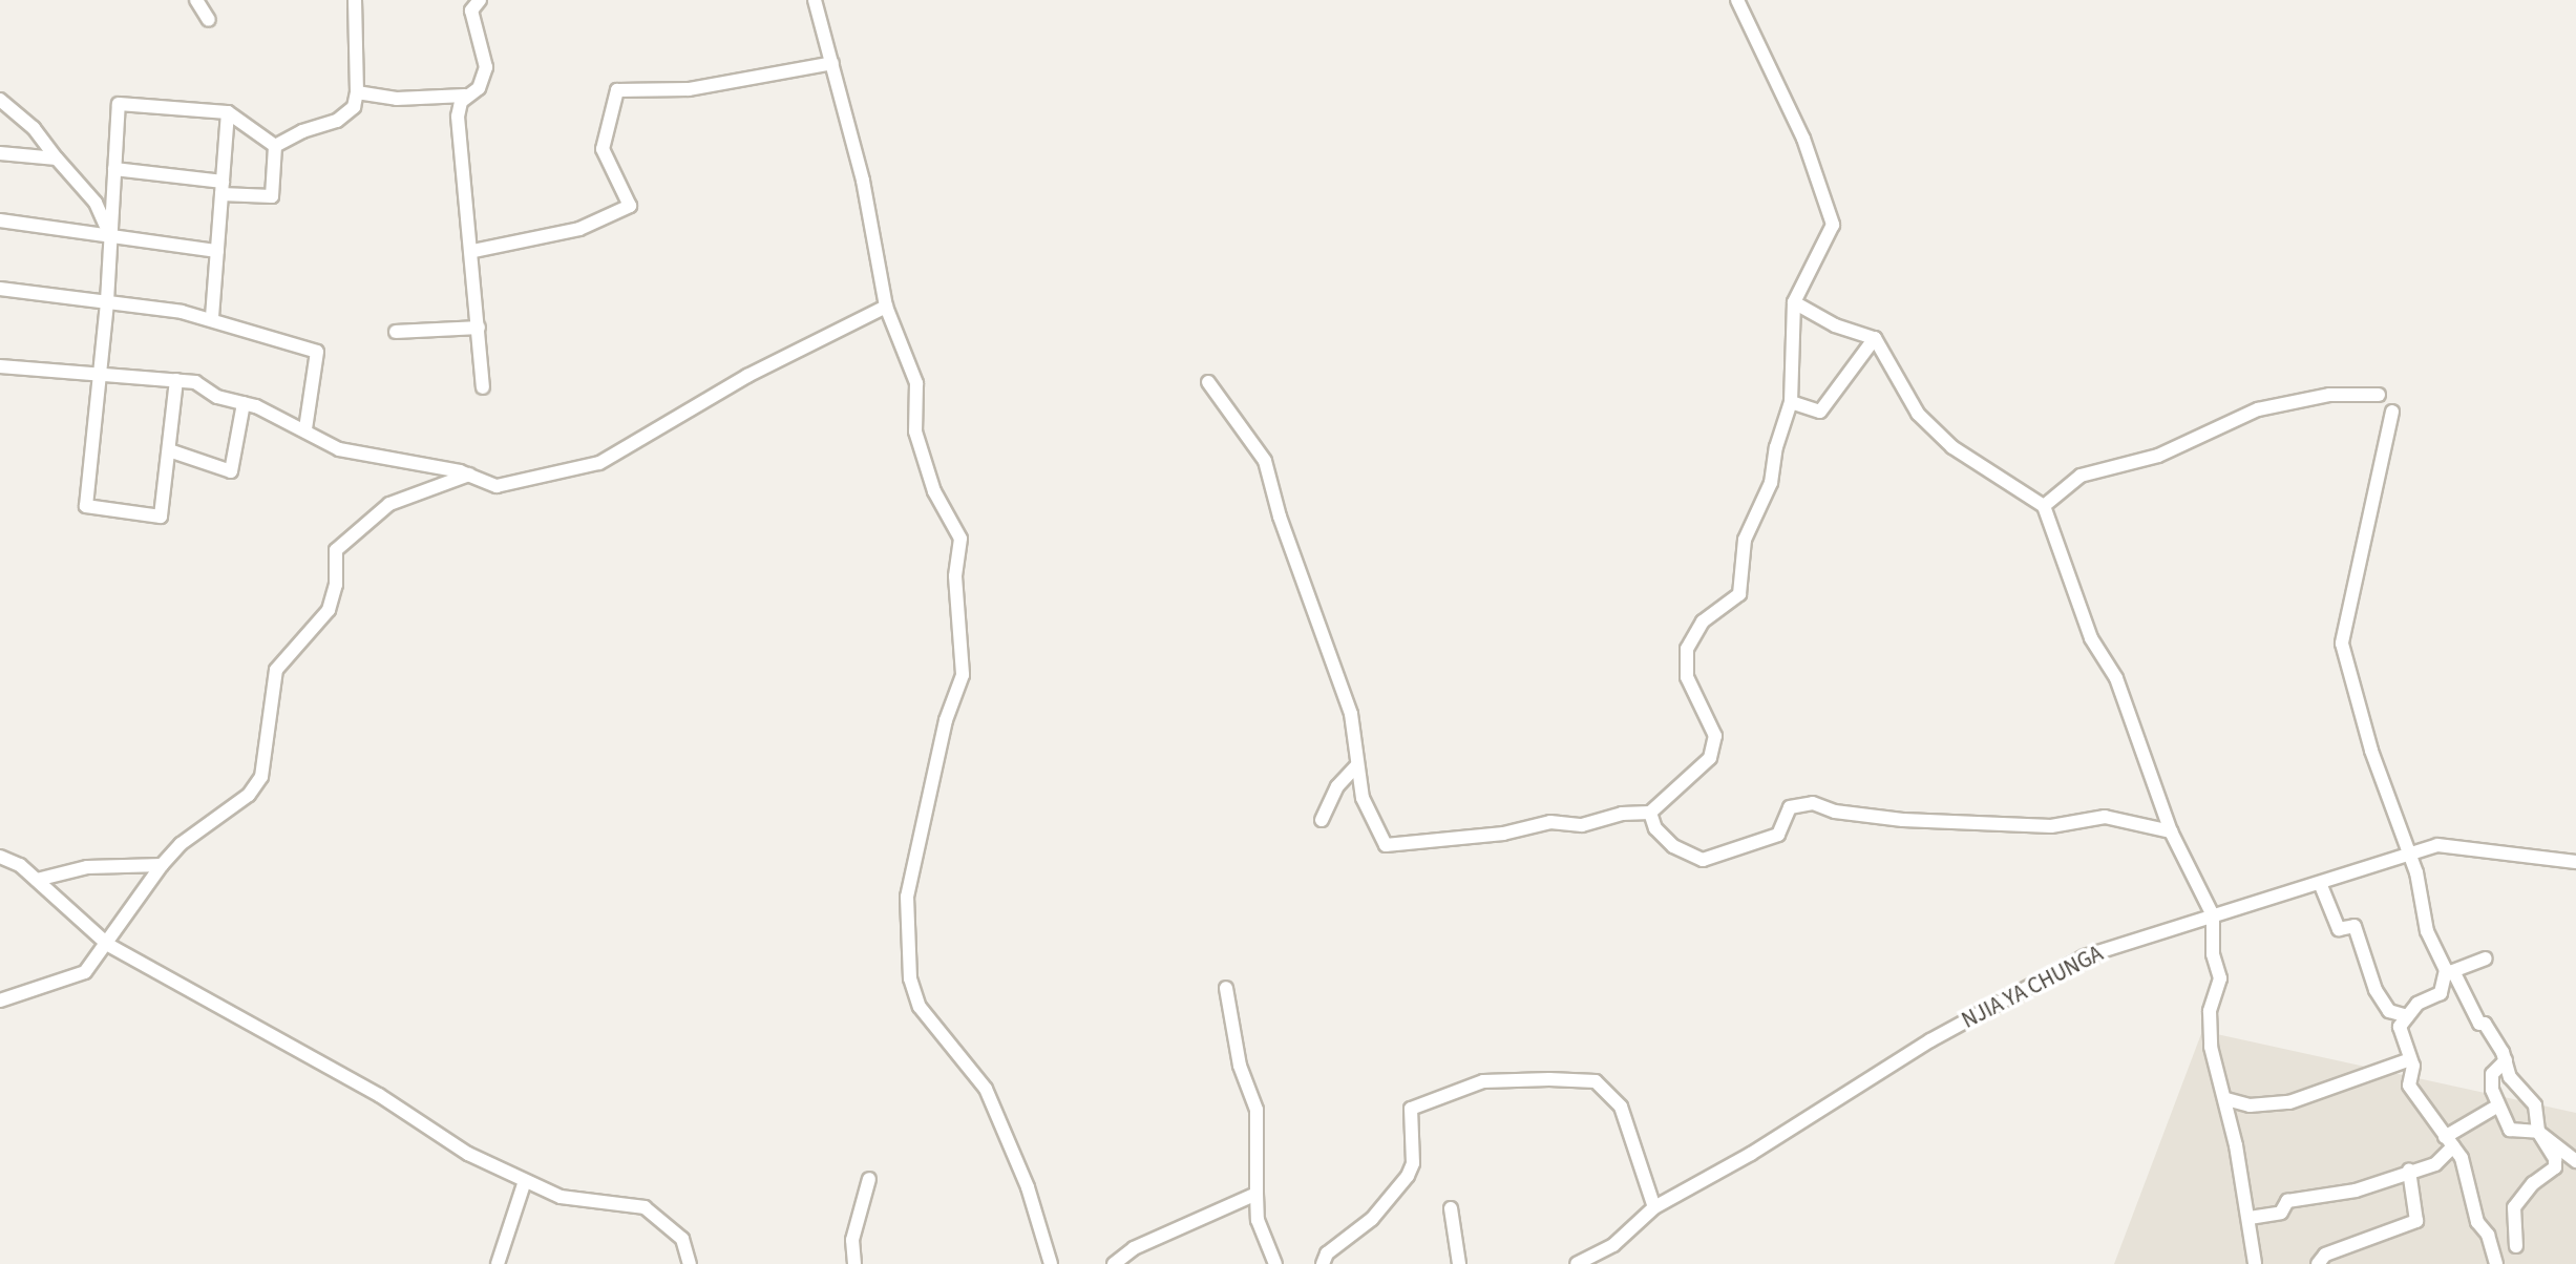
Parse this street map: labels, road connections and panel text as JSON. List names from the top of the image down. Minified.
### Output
{"streets":{"street":["NJIA YA CHUNGA"]}}
